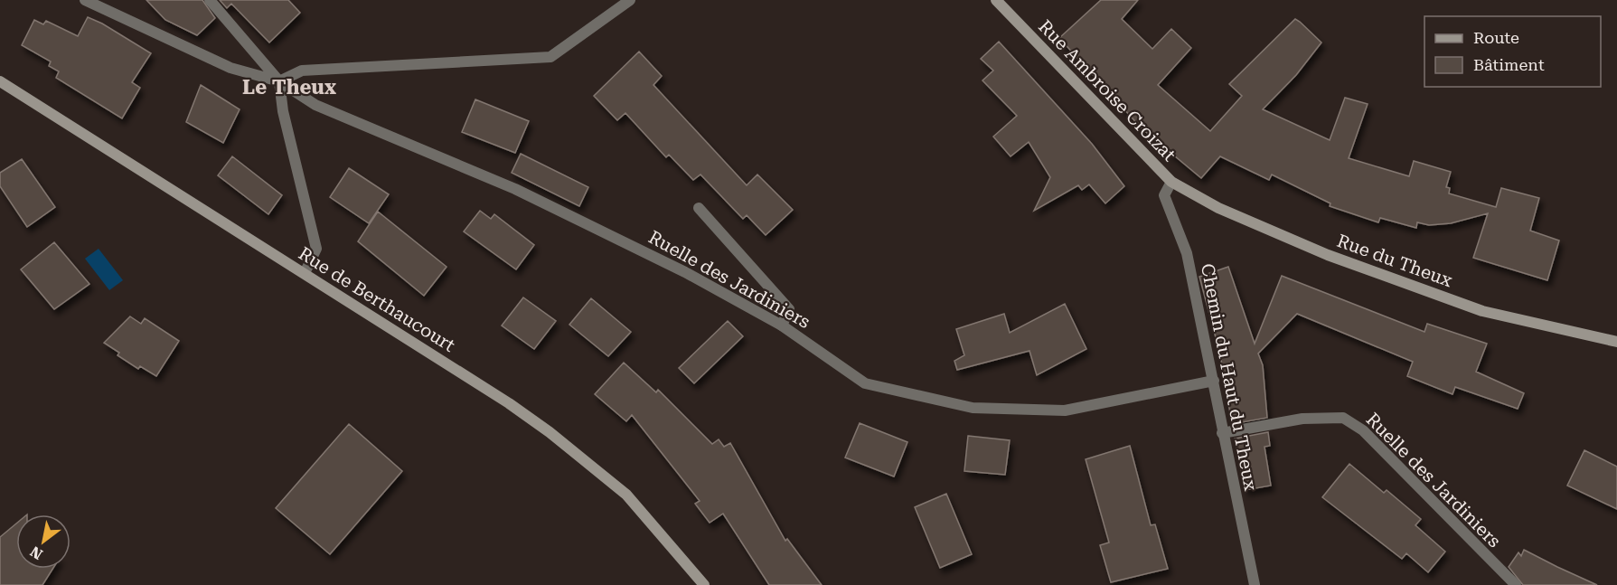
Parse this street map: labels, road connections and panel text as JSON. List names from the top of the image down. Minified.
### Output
{"streets":{"main road":["Rue Ambroise Croizat","Rue du Theux","Rue de Berthaucourt"],"street":["Ruelle des Jardiniers","Chemin du Haut du Theux"]},"crossings":[["Rue Ambroise Croizat","Rue du Theux"],["Rue Ambroise Croizat","Chemin du Haut du Theux"],["Rue du Theux","Chemin du Haut du Theux"],["Ruelle des Jardiniers","Chemin du Haut du Theux"]],"districts":["Le Theux"],"legend":["Route","Bâtiment"],"north":"bottom left"}
